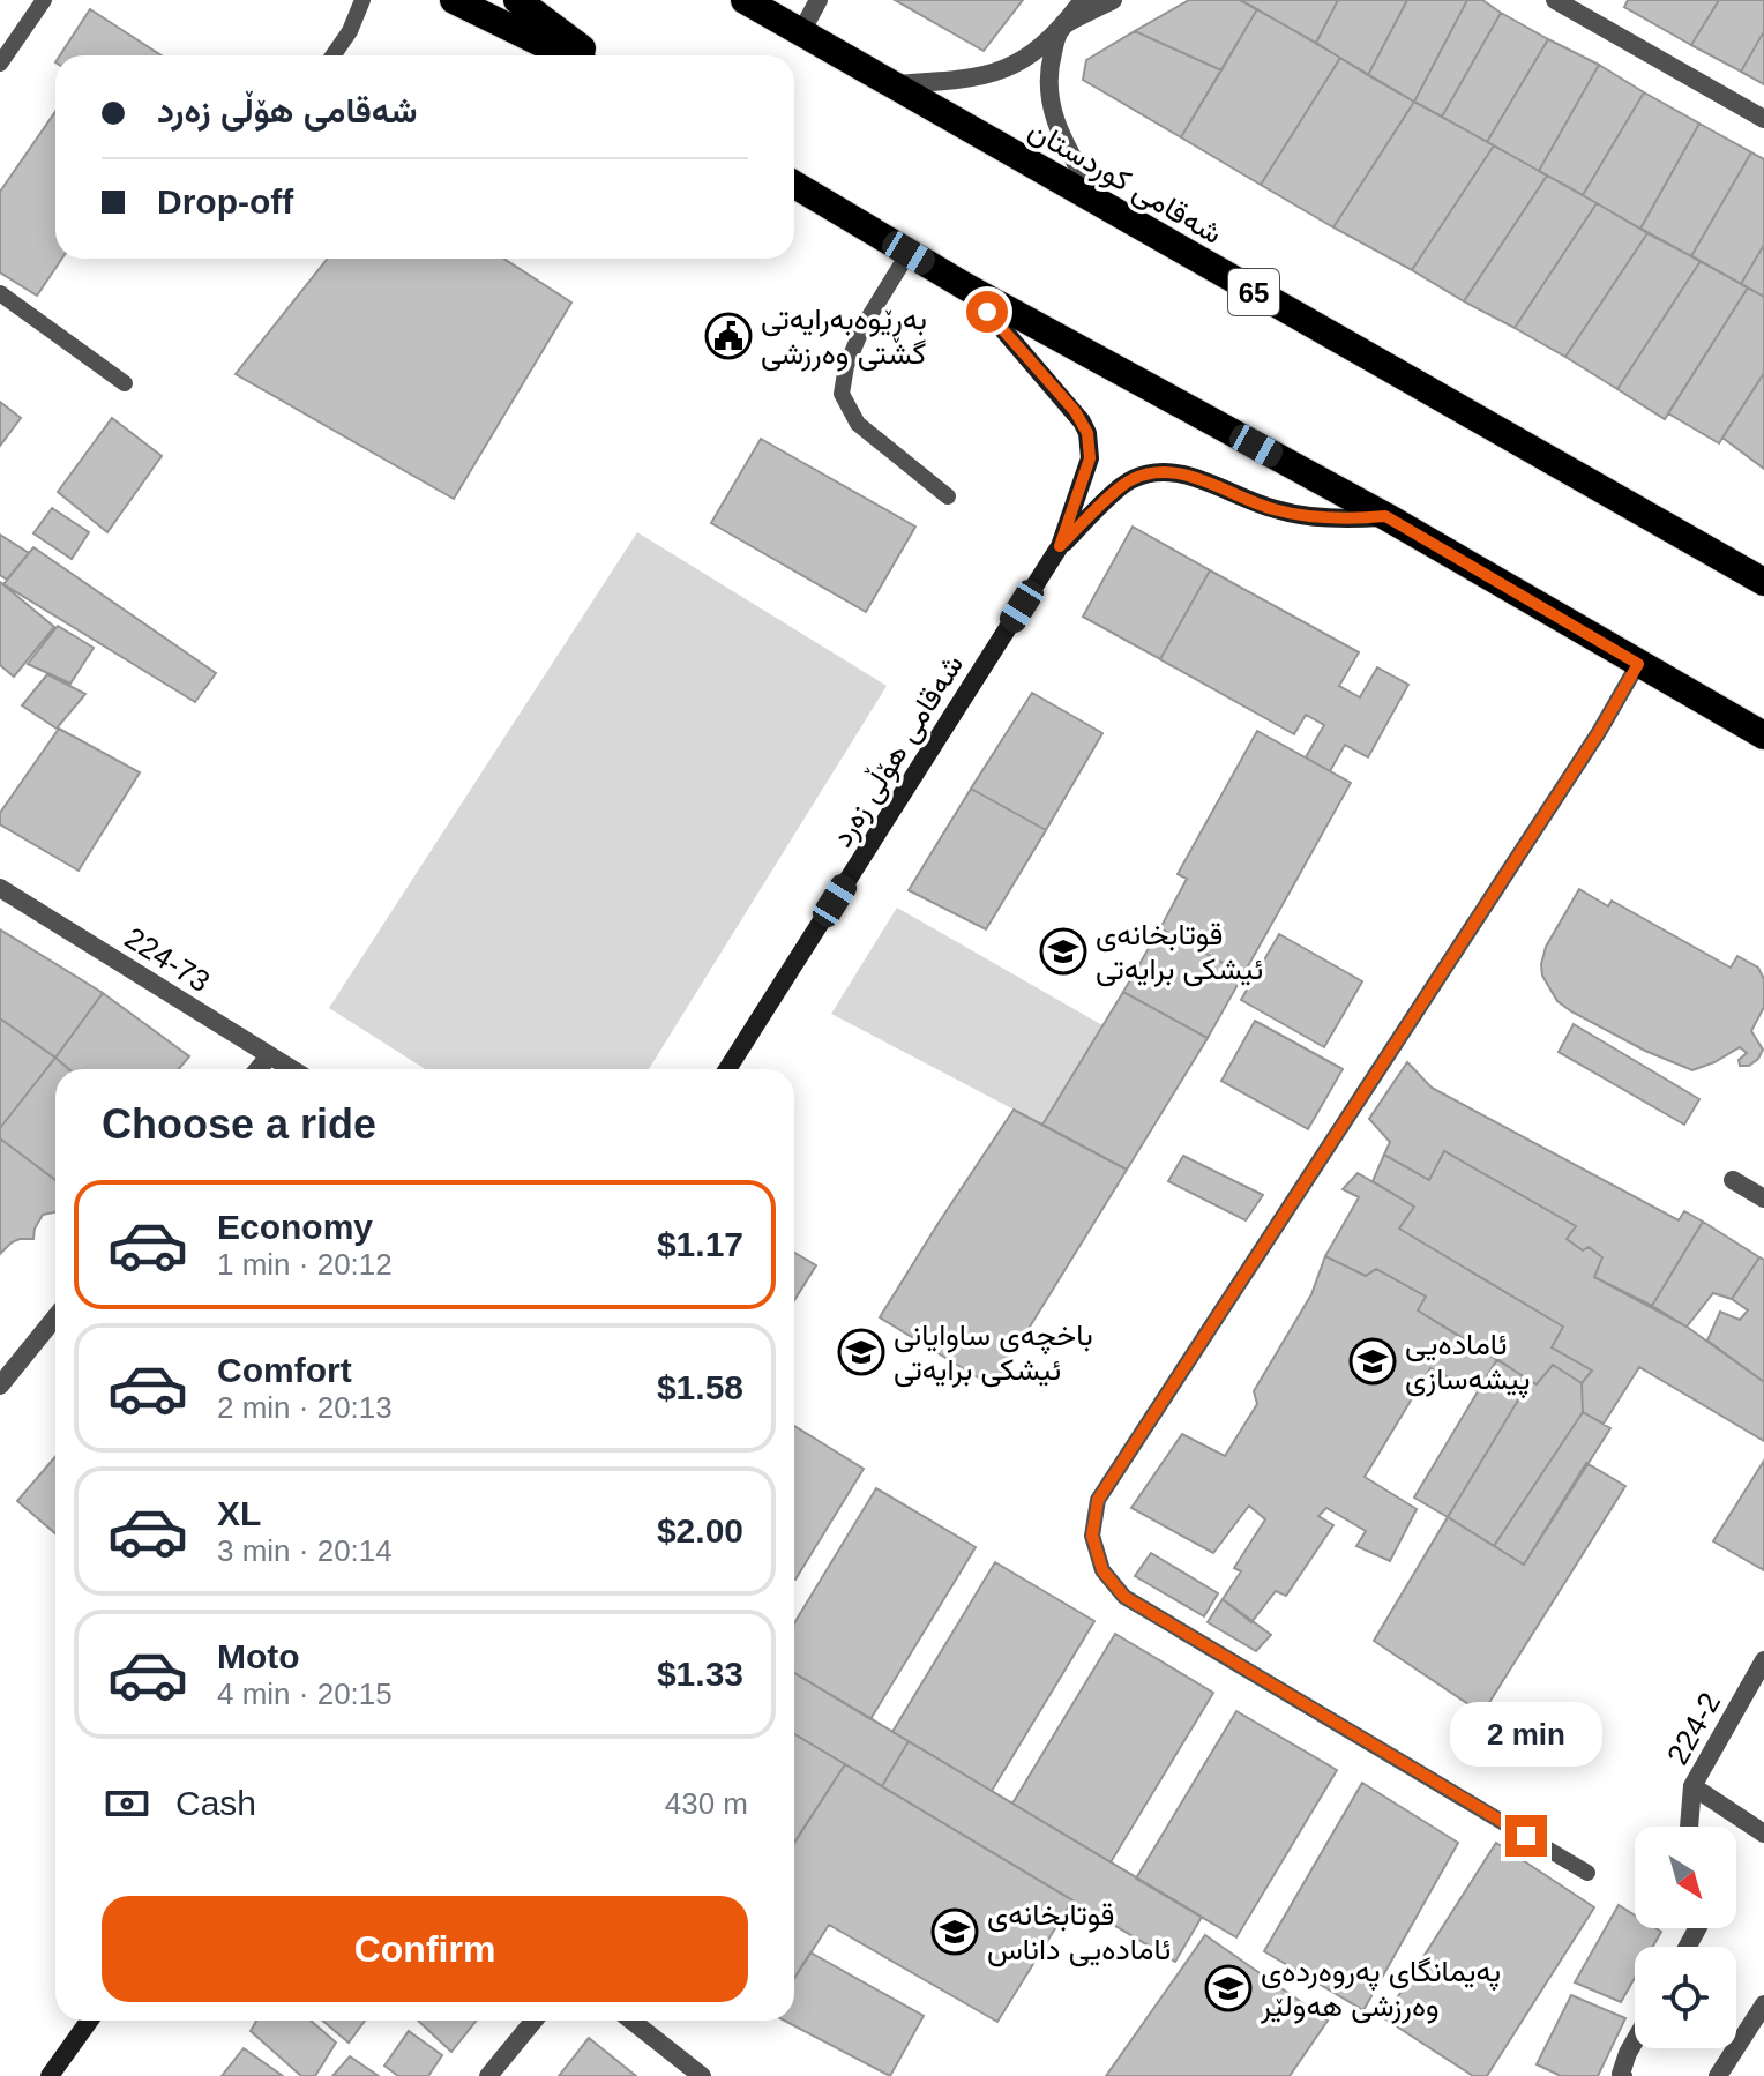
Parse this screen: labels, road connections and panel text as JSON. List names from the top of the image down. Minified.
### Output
{"streets":{"highway":["شەقامی کوردستان","65"],"street":["شەقامی هۆڵی زەرد","224-73","224-2"]},"places":{"public building":["بەڕێوەبەرایەتی گشتی وەرزشی"],"school or university":["قوتابخانەی ئیشکی برایەتی","باخچەی ساوایانی ئیشکی برایەتی","ئامادەیی پیشەسازی","قوتابخانەی ئامادەیی داناس","پەیمانگای پەروەردەی وەرزشی هەولێر"]},"north":"bottom right","page":{"banner":["شەقامی هۆڵی زەرد","Drop-off"],"heading":"Choose a ride","list":[{"name":"Economy","note":"1 min · 20:12","value":"$1.17"},{"name":"Comfort","note":"2 min · 20:13","value":"$1.58"},{"name":"XL","note":"3 min · 20:14","value":"$2.00"},{"name":"Moto","note":"4 min · 20:15","value":"$1.33"}],"bubble":"2 min","pay":["Cash","430 m"],"buttons":"Confirm"}}
